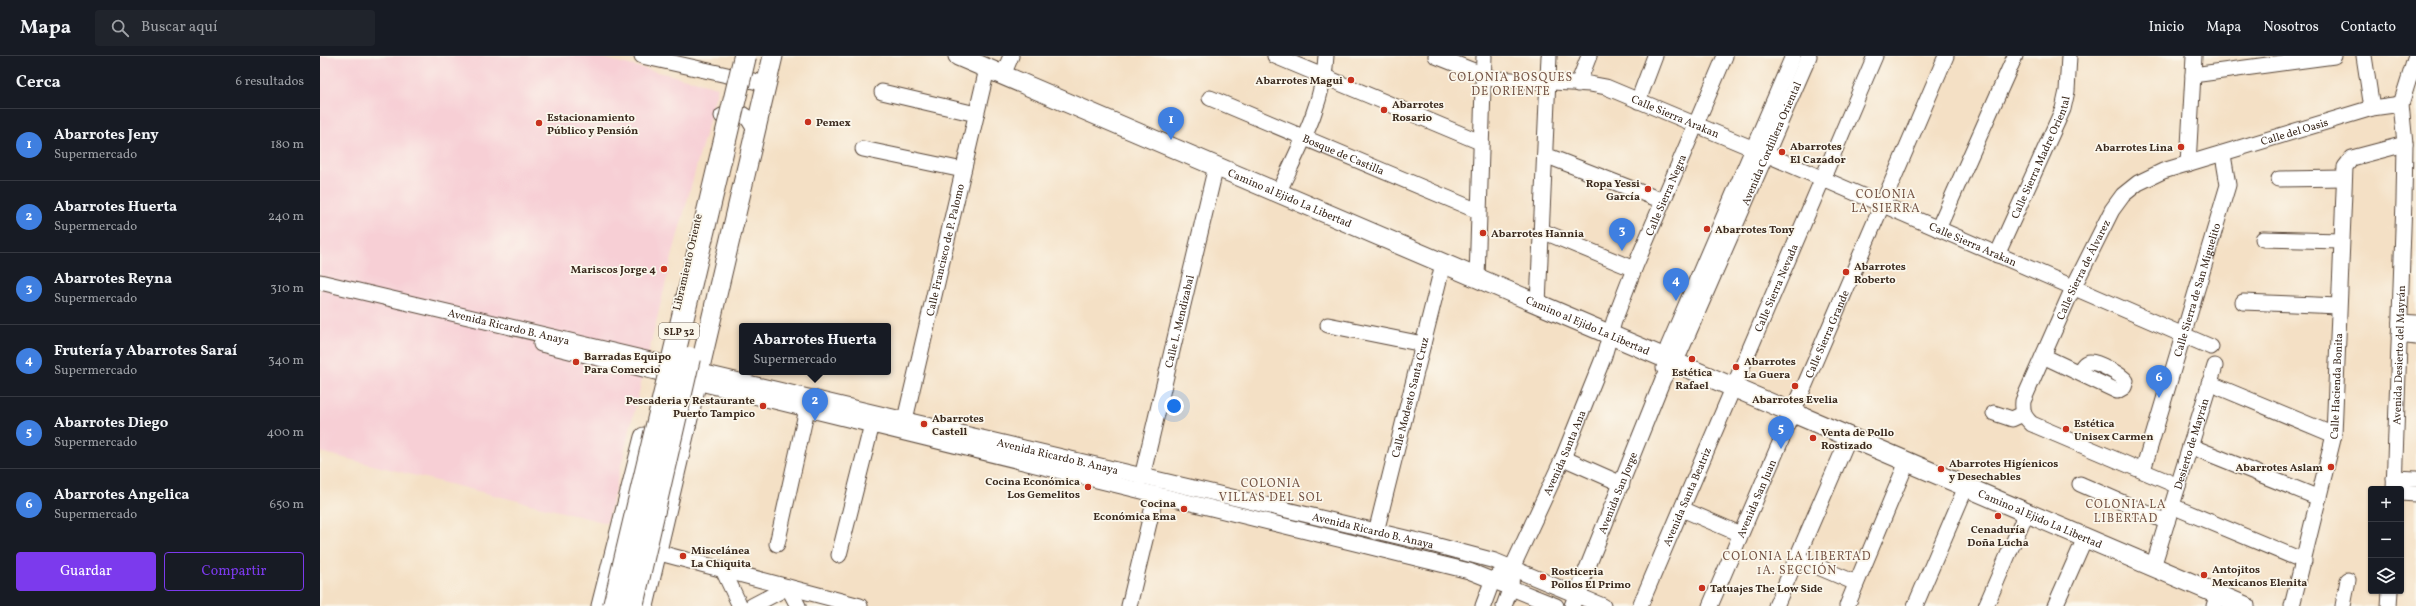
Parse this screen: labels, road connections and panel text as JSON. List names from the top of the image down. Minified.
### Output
{"streets":{"highway":["Libramiento Oriente","SLP 32"],"main road":["Camino al Ejido La Libertad"],"street":["Calle Sierra Arakan","Calle del Oasis","Avenida Cordillera Oriental","Bosque de Castilla","Calle Sierra Madre Oriental","Calle Sierra Negra","Calle Francisco de P. Palomo","Calle Sierra de Álvarez","Calle Sierra Nevada","Calle Sierra de San Miguelito","Calle L. Mendizabal","Avenida Ricardo B. Anaya","Calle Sierra Grande","Avenida Desierto del Mayrán","Calle Hacienda Bonita","Calle Modesto Santa Cruz","Desierto de Mayrán","Avenida Santa Ana","Avenida San Jorge","Avenida Santa Beatriz","Avenida San Juan"]},"crossings":[["Calle Sierra Arakan","Avenida Cordillera Oriental"],["Calle Sierra Arakan","Calle Sierra Madre Oriental"],["Calle Sierra Arakan","Calle Sierra Negra"],["Calle Sierra Arakan","Calle Sierra de Álvarez"],["Calle Sierra Arakan","Calle Sierra Nevada"],["Calle Sierra Arakan","Calle Sierra de San Miguelito"],["Calle Sierra Arakan","Calle Sierra Grande"],["Calle del Oasis","Calle Sierra de Álvarez"],["Calle del Oasis","Calle Sierra de San Miguelito"],["Calle del Oasis","Avenida Desierto del Mayrán"],["Avenida Cordillera Oriental","Camino al Ejido La Libertad"],["Avenida Cordillera Oriental","Avenida San Jorge"],["Calle Sierra Negra","Camino al Ejido La Libertad"],["Calle Sierra Negra","Avenida Santa Ana"],["Camino al Ejido La Libertad","Calle Francisco de P. Palomo"],["Camino al Ejido La Libertad","Calle Sierra Nevada"],["Camino al Ejido La Libertad","Calle L. Mendizabal"],["Camino al Ejido La Libertad","Calle Sierra Grande"],["Camino al Ejido La Libertad","Calle Modesto Santa Cruz"],["Camino al Ejido La Libertad","Desierto de Mayrán"],["Camino al Ejido La Libertad","Avenida Santa Ana"],["Camino al Ejido La Libertad","Avenida San Jorge"],["Camino al Ejido La Libertad","Avenida Santa Beatriz"],["Camino al Ejido La Libertad","Avenida San Juan"],["Calle Francisco de P. Palomo","Avenida Ricardo B. Anaya"],["Libramiento Oriente","Avenida Ricardo B. Anaya"],["Calle Sierra Nevada","Avenida Santa Beatriz"],["Calle L. Mendizabal","Avenida Ricardo B. Anaya"],["Avenida Ricardo B. Anaya","Calle Modesto Santa Cruz"],["Avenida Ricardo B. Anaya","Avenida Santa Ana"],["Avenida Ricardo B. Anaya","Avenida San Jorge"],["Calle Sierra Grande","Avenida San Juan"],["Avenida Desierto del Mayrán","Calle Hacienda Bonita"]],"districts":["COLONIA BOSQUES DE ORIENTE","COLONIA LA SIERRA","COLONIA VILLAS DEL SOL","COLONIA LA LIBERTAD","COLONIA LA LIBERTAD 1A. SECCIÓN"],"places":["Abarrotes Magui","Abarrotes Rosario","Pemex","Estacionamiento Público y Pensión","Abarrotes Lina","Abarrotes El Cazador","Ropa Yessi García","Abarrotes Tony","Abarrotes Hannia","Mariscos Jorge 4","Abarrotes Roberto","Estética Rafael","Barradas Equipo Para Comercio","Abarrotes La Guera","Abarrotes Evelia","Pescaderia y Restaurante Puerto Tampico","Abarrotes Castell","Estética Unisex Carmen","Venta de Pollo Rostizado","Abarrotes Aslam","Abarrotes Higíenicos y Desechables","Cocina Económica Los Gemelitos","Cocina Económica Ema","Cenaduría Doña Lucha","Miscelánea La Chiquita","Antojitos Mexicanos Elenita","Rosticeria Pollos El Primo","Tatuajes The Low Side"],"page":{"header":"Mapa","search":"Buscar aquí","nav":["Inicio","Mapa","Nosotros","Contacto"],"heading":["Cerca","6 resultados"],"pins":["1","3","4","6","2","5"],"list":[{"mark":"1","name":"Abarrotes Jeny","note":"Supermercado","value":"180 m"},{"mark":"2","name":"Abarrotes Huerta","note":"Supermercado","value":"240 m"},{"mark":"3","name":"Abarrotes Reyna","note":"Supermercado","value":"310 m"},{"mark":"4","name":"Frutería y Abarrotes Saraí","note":"Supermercado","value":"340 m"},{"mark":"5","name":"Abarrotes Diego","note":"Supermercado","value":"400 m"},{"mark":"6","name":"Abarrotes Angelica","note":"Supermercado","value":"650 m"}],"popup":["Abarrotes Huerta","Supermercado"],"map_buttons":["+","−"],"buttons":["Guardar","Compartir"]}}
